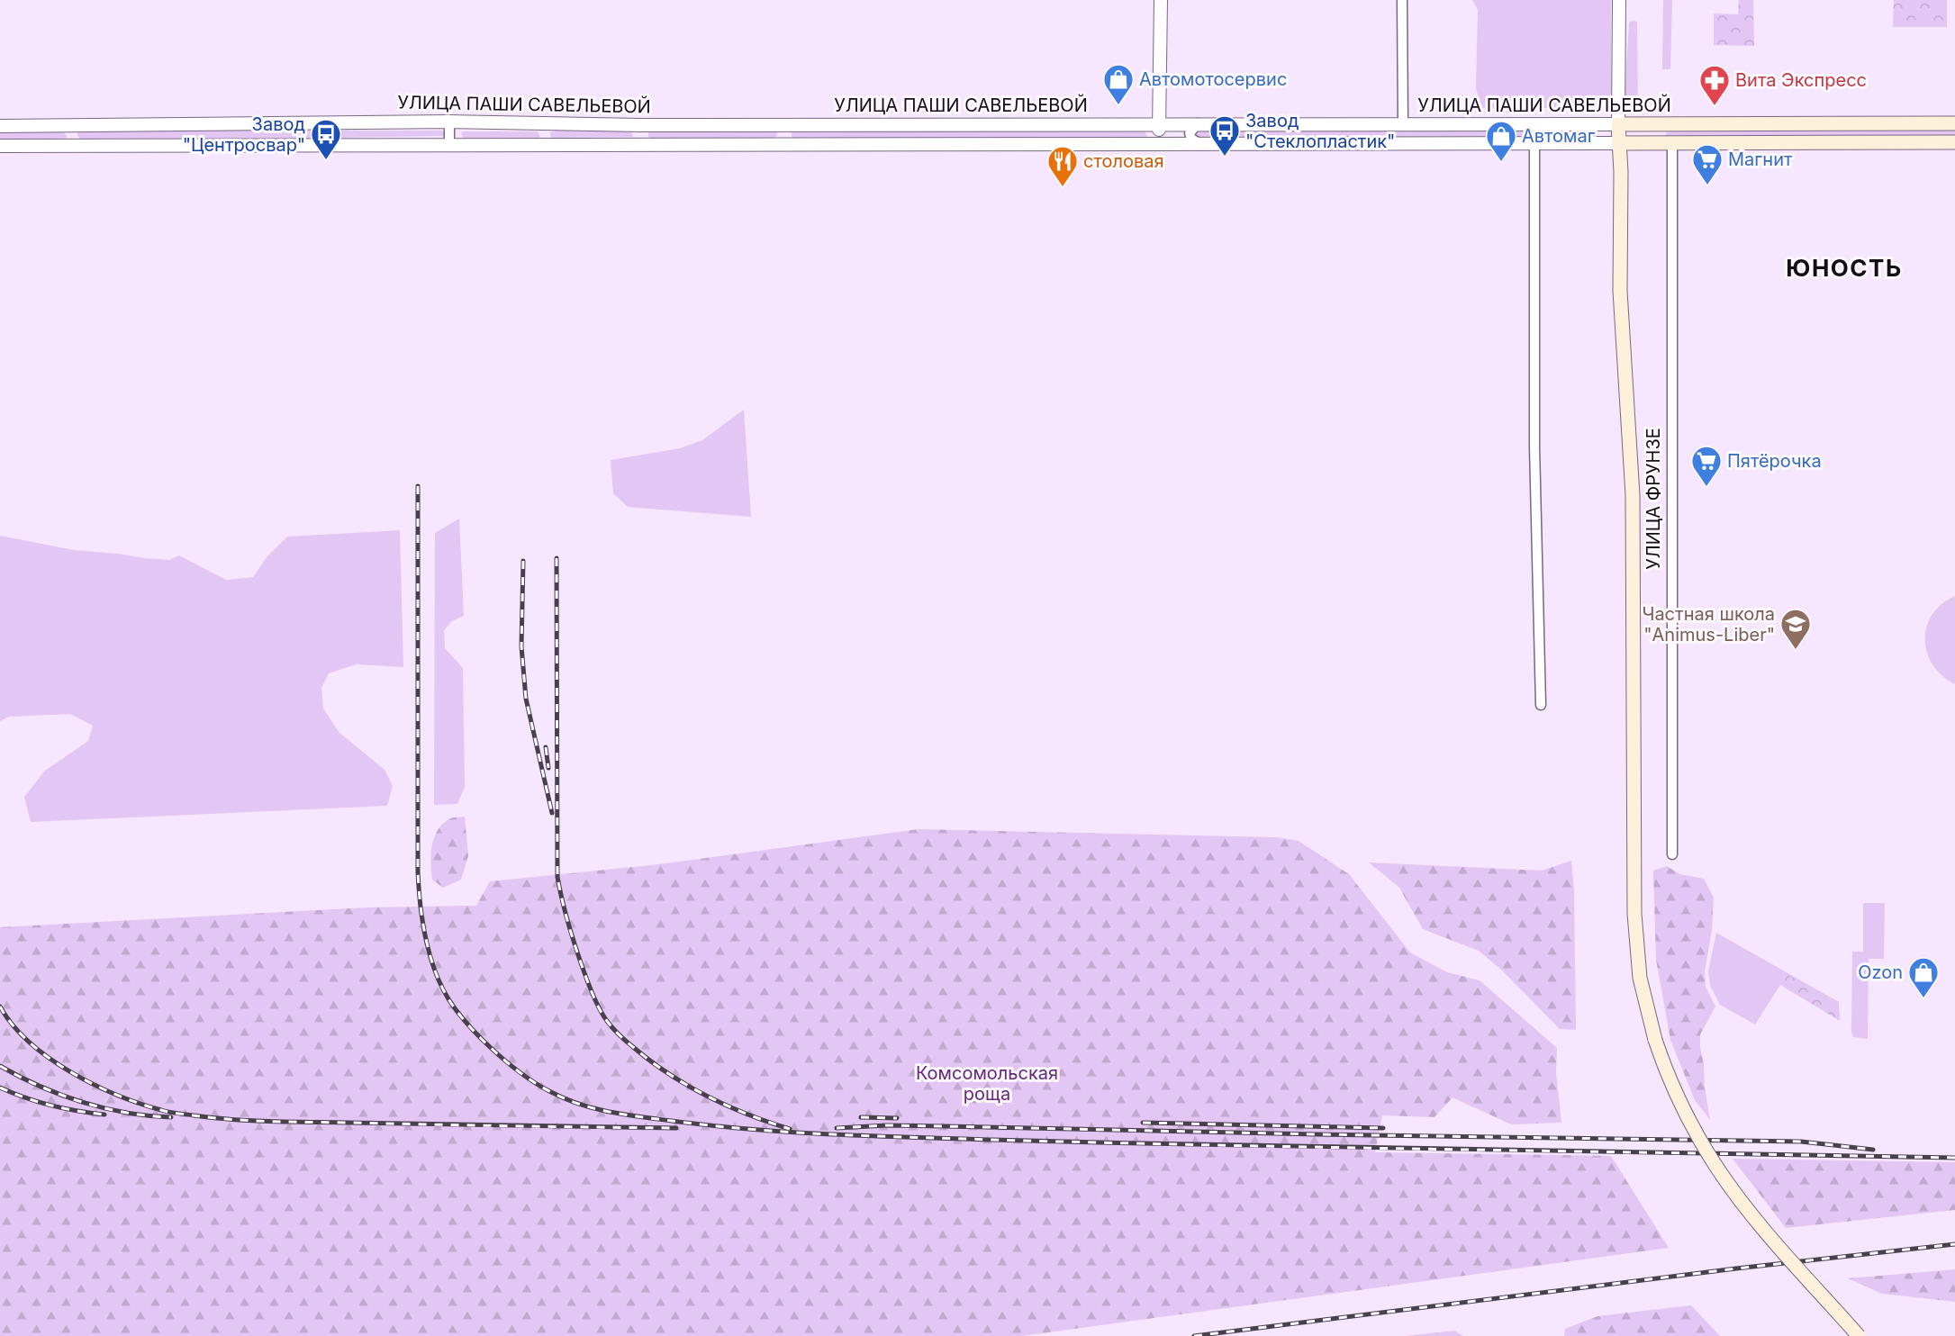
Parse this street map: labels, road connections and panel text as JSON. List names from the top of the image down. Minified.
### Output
{"streets":{"main road":["УЛИЦА ПАШИ САВЕЛЬЕВОЙ"],"street":["УЛИЦА ФРУНЗЕ"]},"districts":["ЮНОСТЬ"],"parks":["Комсомольская роща"],"places":{"shop":["Автомотосервис","Автомаг","Ozon"],"pharmacy":["Вита Экспресс"],"bus stop":["Завод \"Стеклопластик\"","Завод \"Центросвар\""],"supermarket":["Магнит","Пятёрочка"],"restaurant":["столовая"],"school or university":["Частная школа \"Animus-Liber\""]}}
